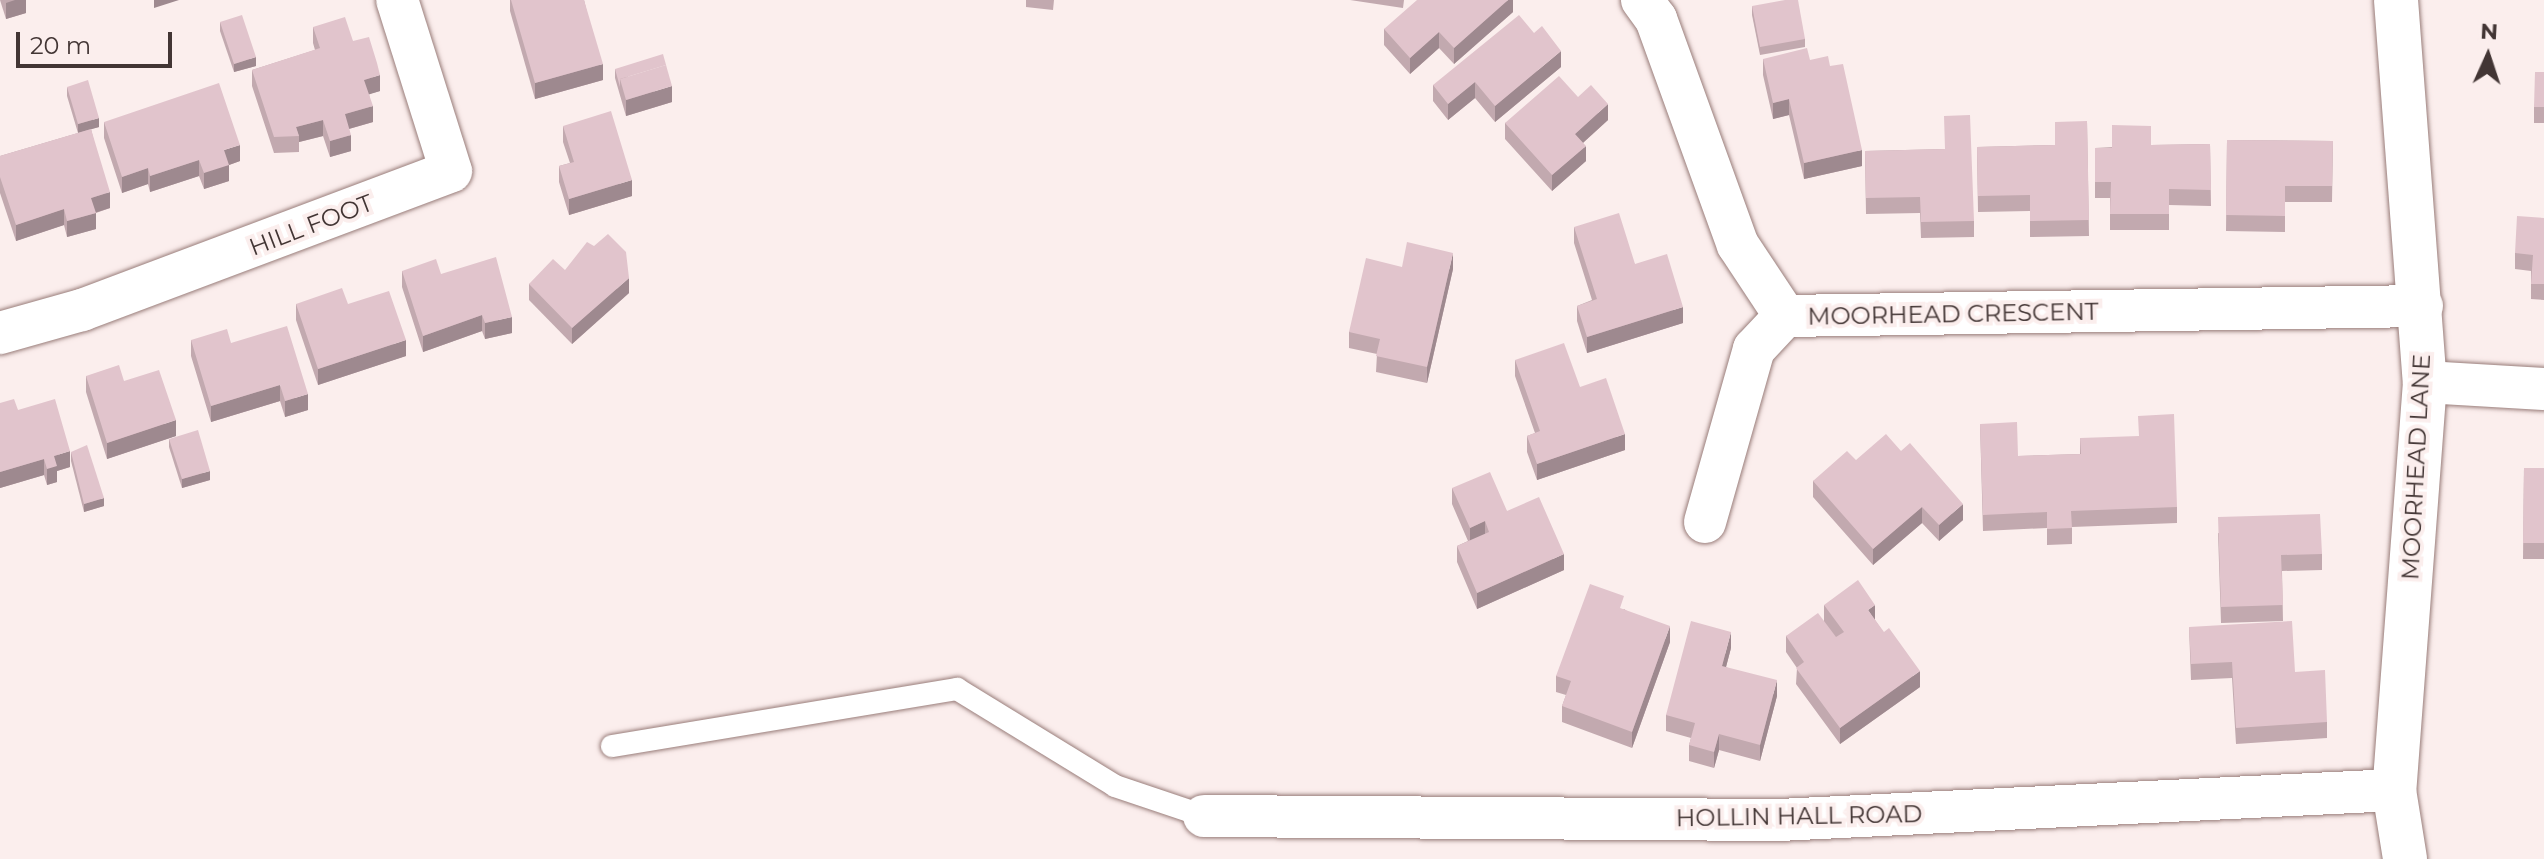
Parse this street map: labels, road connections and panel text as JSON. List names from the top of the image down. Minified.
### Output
{"streets":{"street":["HILL FOOT","MOORHEAD CRESCENT","MOORHEAD LANE","HOLLIN HALL ROAD"]},"crossings":[["MOORHEAD CRESCENT","MOORHEAD LANE"],["MOORHEAD LANE","HOLLIN HALL ROAD"]],"scale_bar":"20 m","north":"top"}
